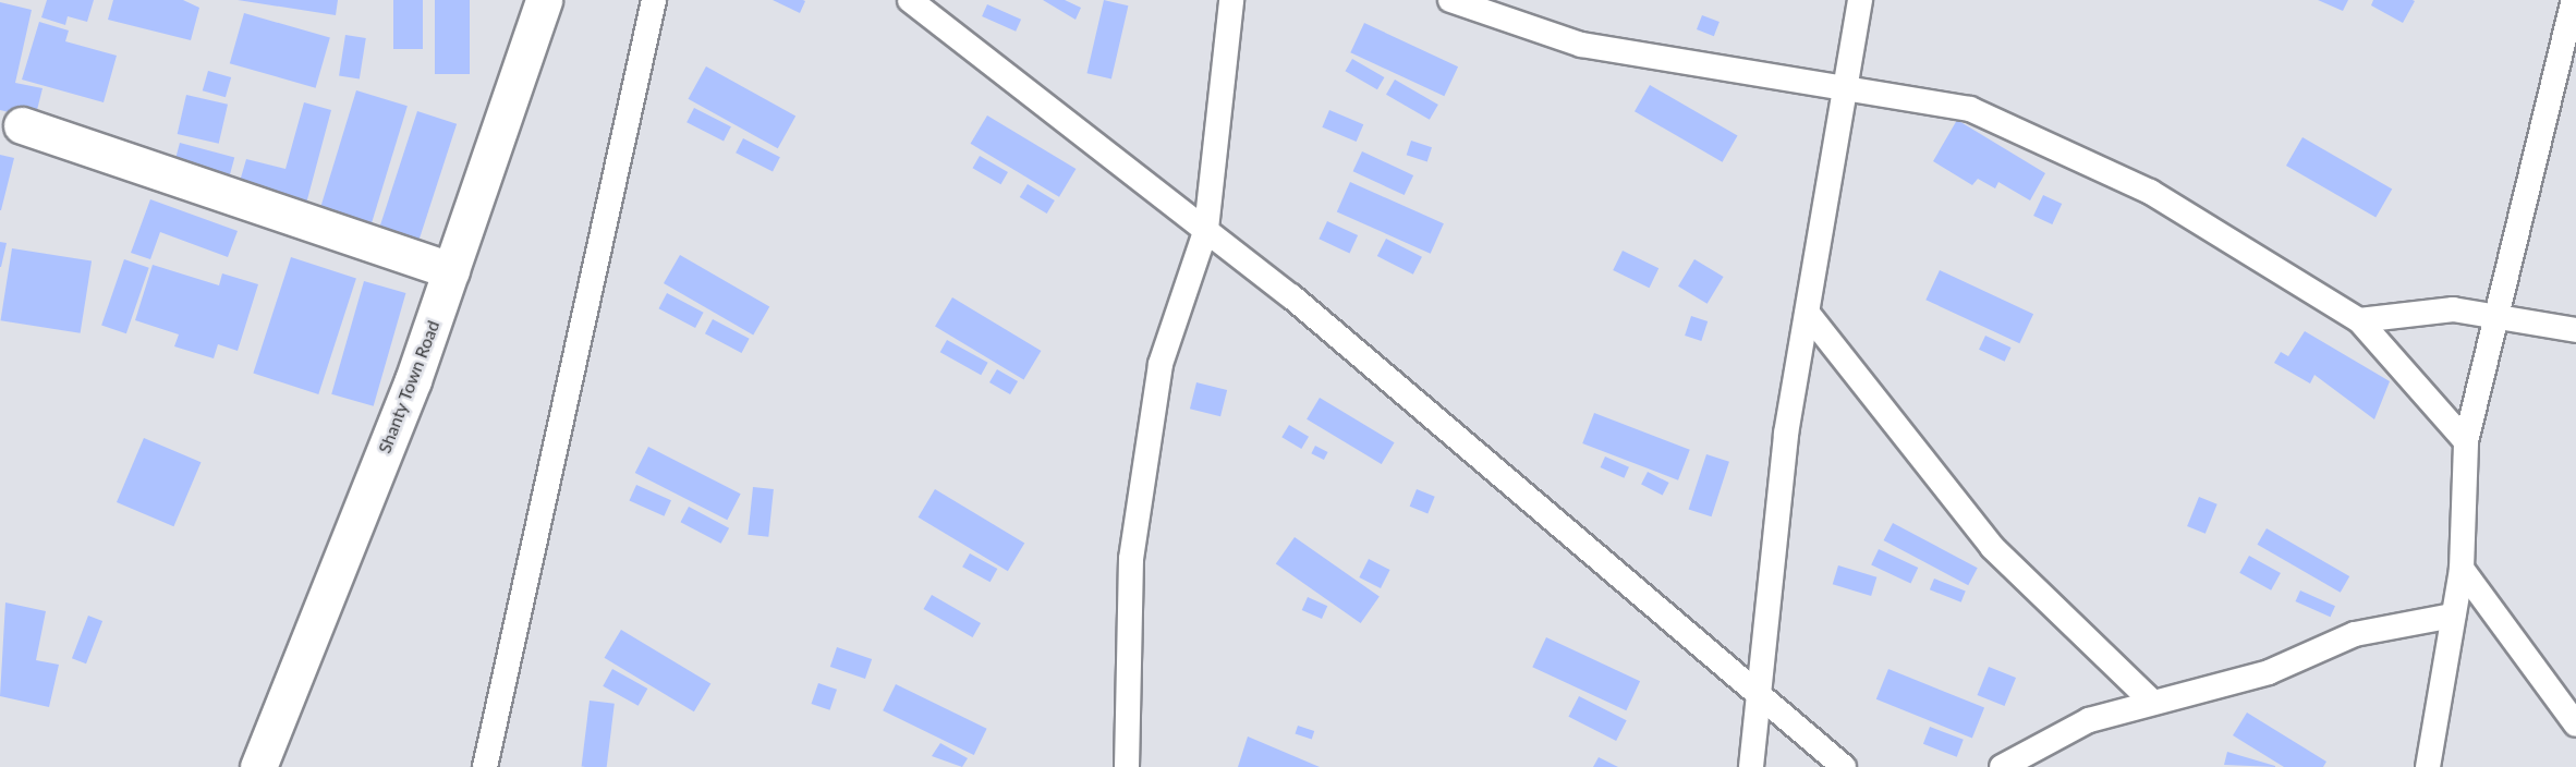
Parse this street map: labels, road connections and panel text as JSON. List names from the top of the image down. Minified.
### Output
{"streets":{"street":["Shanty Town Road"]}}
